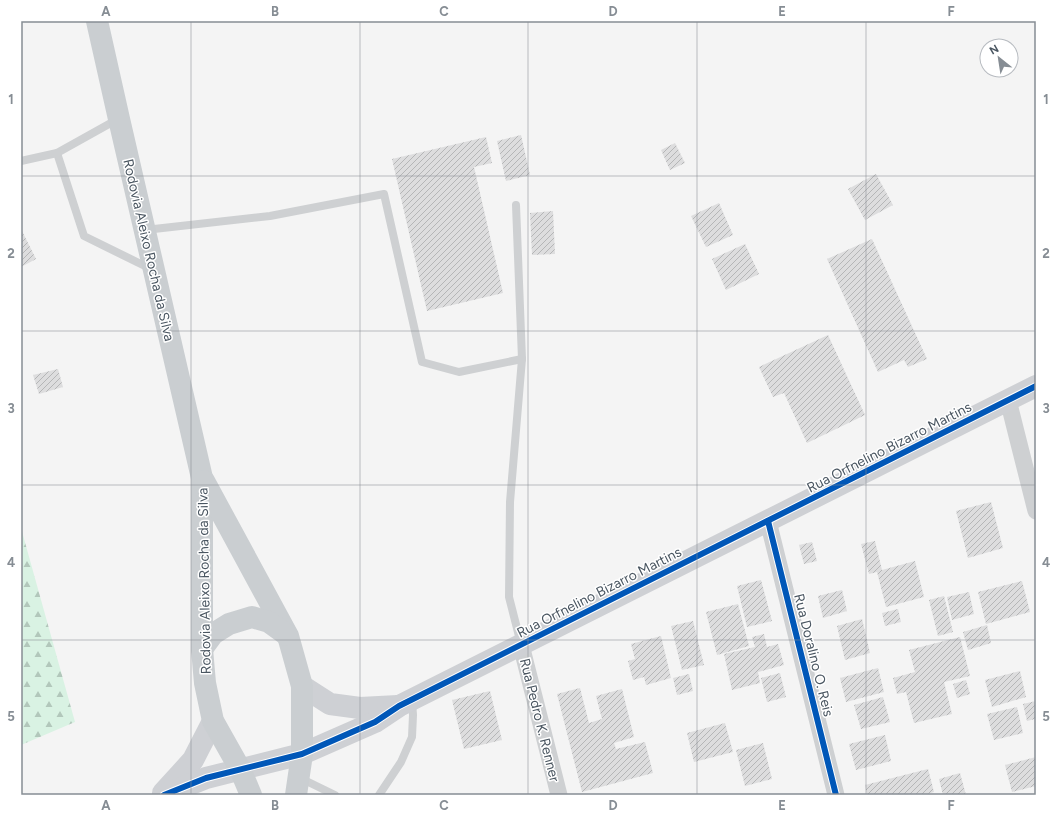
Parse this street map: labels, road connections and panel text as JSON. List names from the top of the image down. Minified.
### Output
{"streets":{"main road":["Rodovia Aleixo Rocha da Silva"],"street":["Rua Orfnelino Bizarro Martins","Rua Doralino O. Reis","Rua Pedro K. Renner"]},"crossings":[["Rodovia Aleixo Rocha da Silva","Rua Orfnelino Bizarro Martins"],["Rua Orfnelino Bizarro Martins","Rua Doralino O. Reis"],["Rua Orfnelino Bizarro Martins","Rua Pedro K. Renner"]],"north":"top left","grid":{"columns":["A","B","C","D","E","F"],"rows":["1","2","3","4","5"]}}
